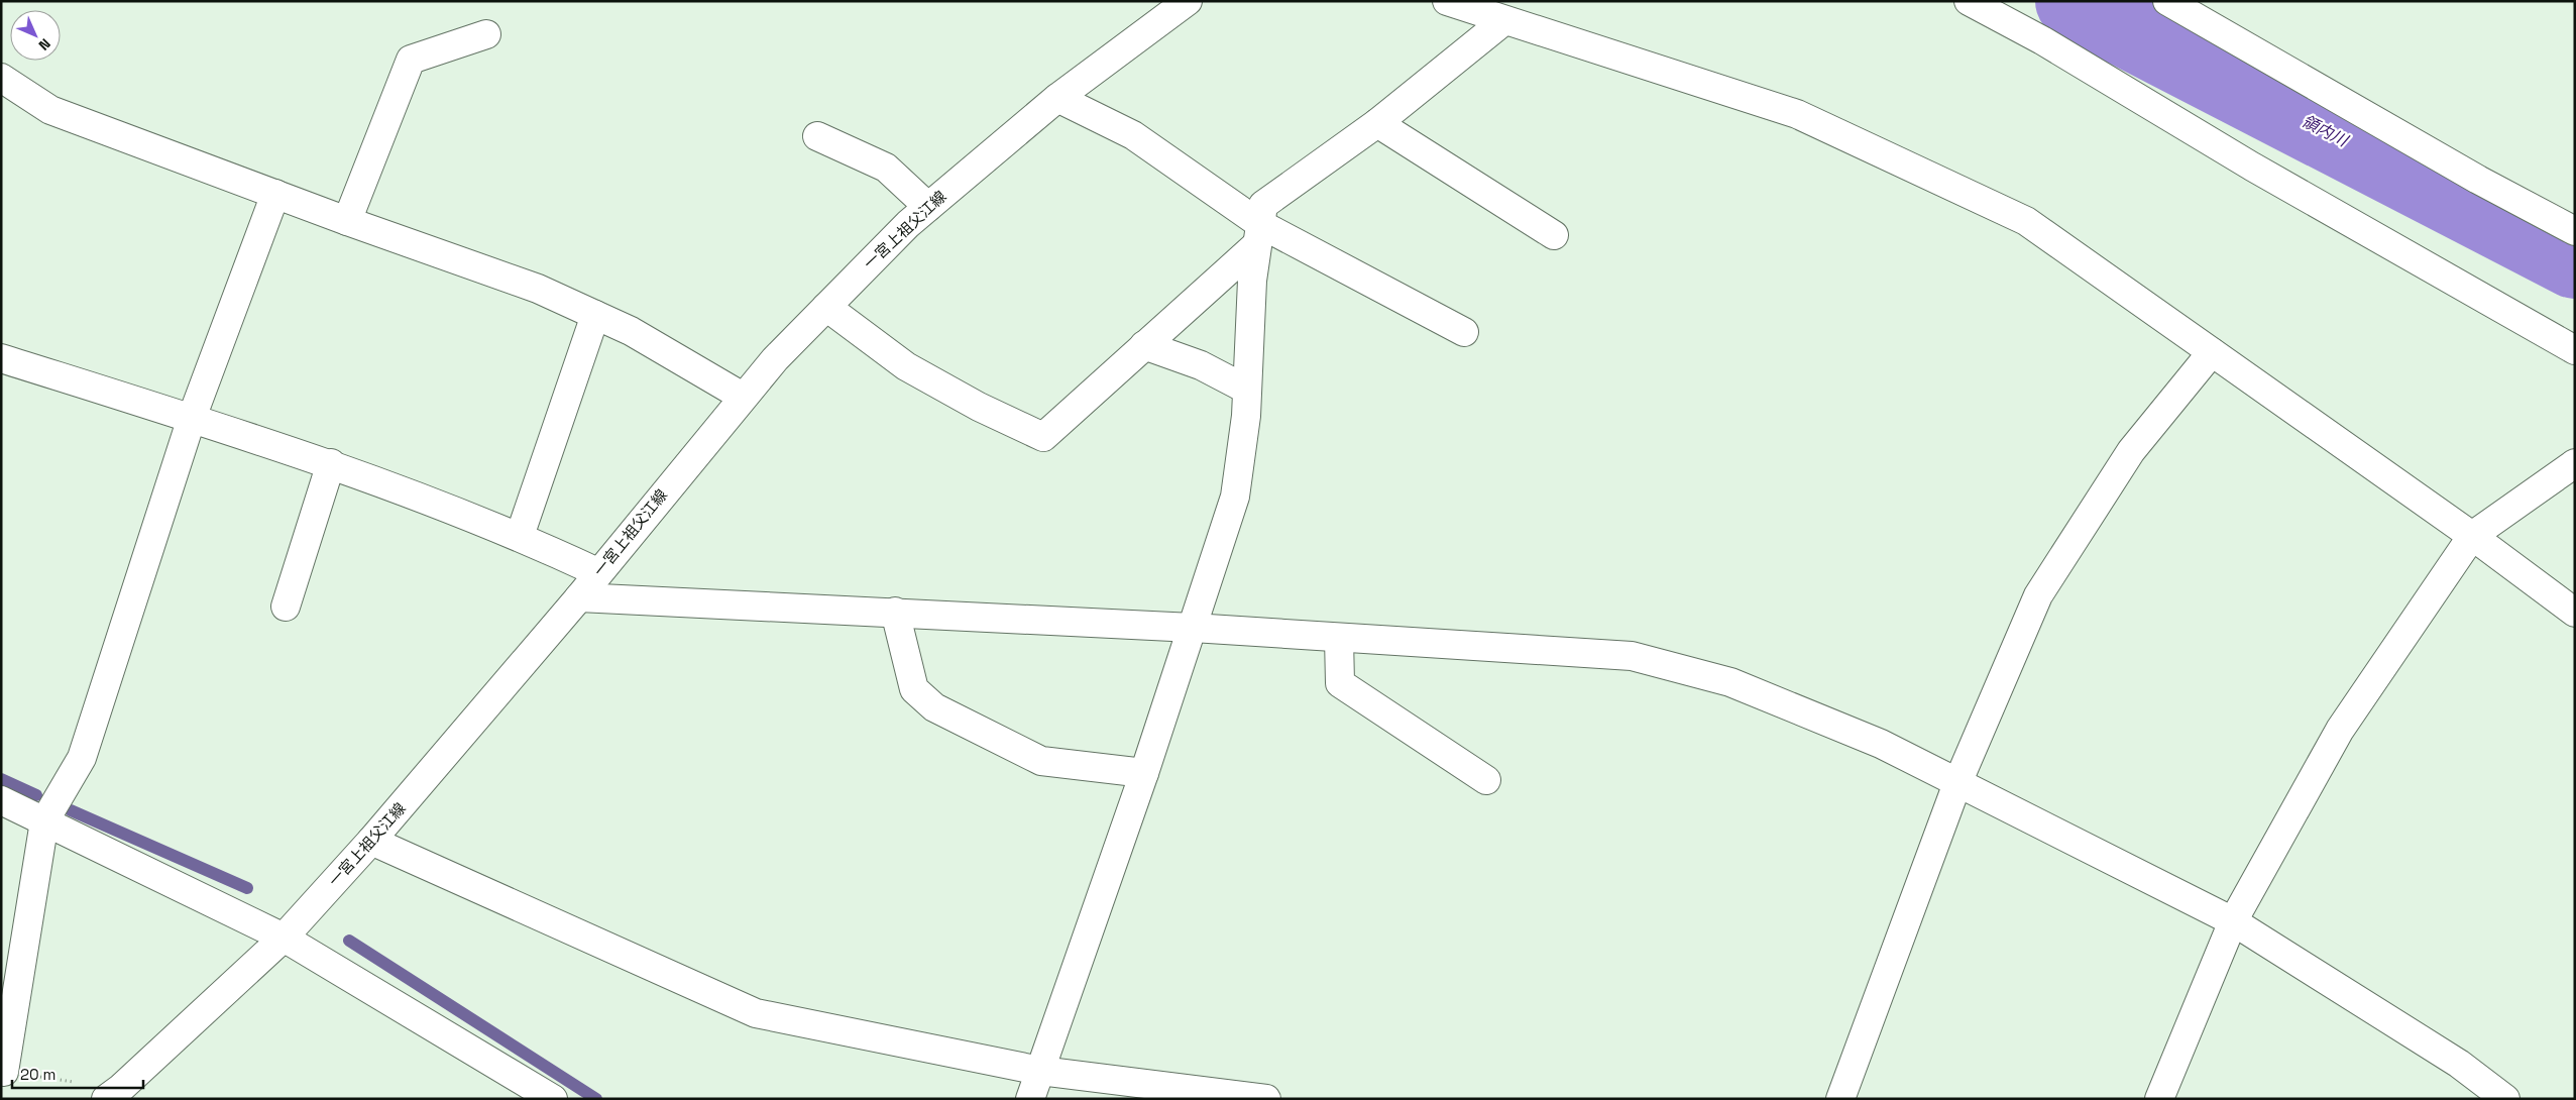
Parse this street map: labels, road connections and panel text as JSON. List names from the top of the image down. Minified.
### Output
{"streets":{"street":["一宮上祖父江線"]},"water":["領内川"],"scale_bar":"20 m","north":"bottom right"}
